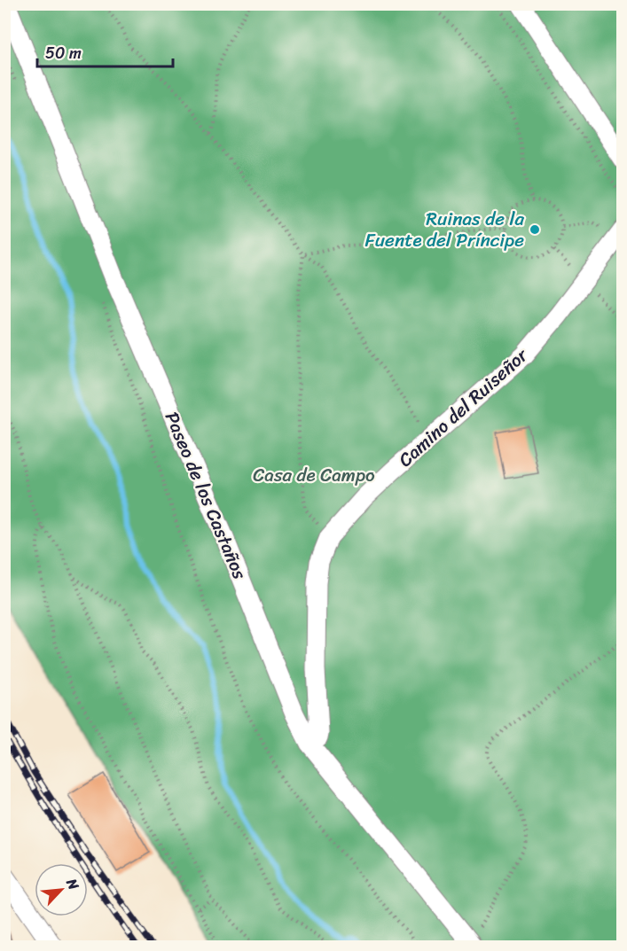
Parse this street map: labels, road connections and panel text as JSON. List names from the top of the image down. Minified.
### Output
{"streets":{"street":["Camino del Ruiseñor","Paseo de los Castaños"]},"crossings":[["Camino del Ruiseñor","Paseo de los Castaños"]],"parks":["Casa de Campo"],"places":["Ruinas de la Fuente del Príncipe"],"scale_bar":"50 m","north":"top right"}
